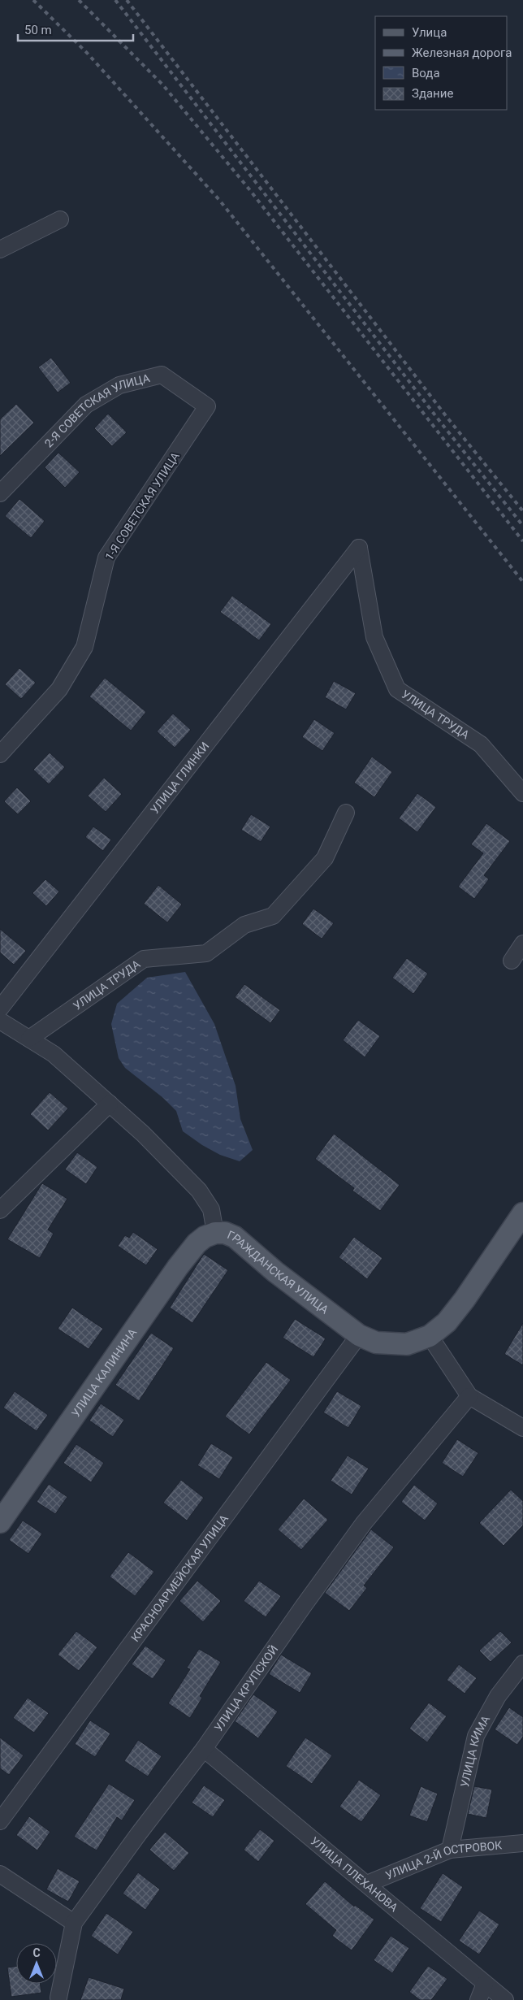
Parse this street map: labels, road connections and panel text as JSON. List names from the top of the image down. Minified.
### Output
{"streets":{"main road":["ГРАЖДАНСКАЯ УЛИЦА","УЛИЦА КАЛИНИНА"],"street":["2-Я СОВЕТСКАЯ УЛИЦА","1-Я СОВЕТСКАЯ УЛИЦА","УЛИЦА ТРУДА","УЛИЦА ГЛИНКИ","КРАСНОАРМЕЙСКАЯ УЛИЦА","УЛИЦА КРУПСКОЙ","УЛИЦА КИМА","УЛИЦА 2-Й ОСТРОВОК","УЛИЦА ПЛЕХАНОВА"]},"crossings":[["2-Я СОВЕТСКАЯ УЛИЦА","1-Я СОВЕТСКАЯ УЛИЦА"],["УЛИЦА ТРУДА","УЛИЦА ГЛИНКИ"],["УЛИЦА ТРУДА","ГРАЖДАНСКАЯ УЛИЦА"],["ГРАЖДАНСКАЯ УЛИЦА","УЛИЦА КАЛИНИНА"],["ГРАЖДАНСКАЯ УЛИЦА","КРАСНОАРМЕЙСКАЯ УЛИЦА"],["УЛИЦА КРУПСКОЙ","УЛИЦА ПЛЕХАНОВА"],["УЛИЦА КИМА","УЛИЦА 2-Й ОСТРОВОК"],["УЛИЦА 2-Й ОСТРОВОК","УЛИЦА ПЛЕХАНОВА"]],"legend":["Улица","Железная дорога","Вода","Здание"],"scale_bar":"50 m","north":"top"}
